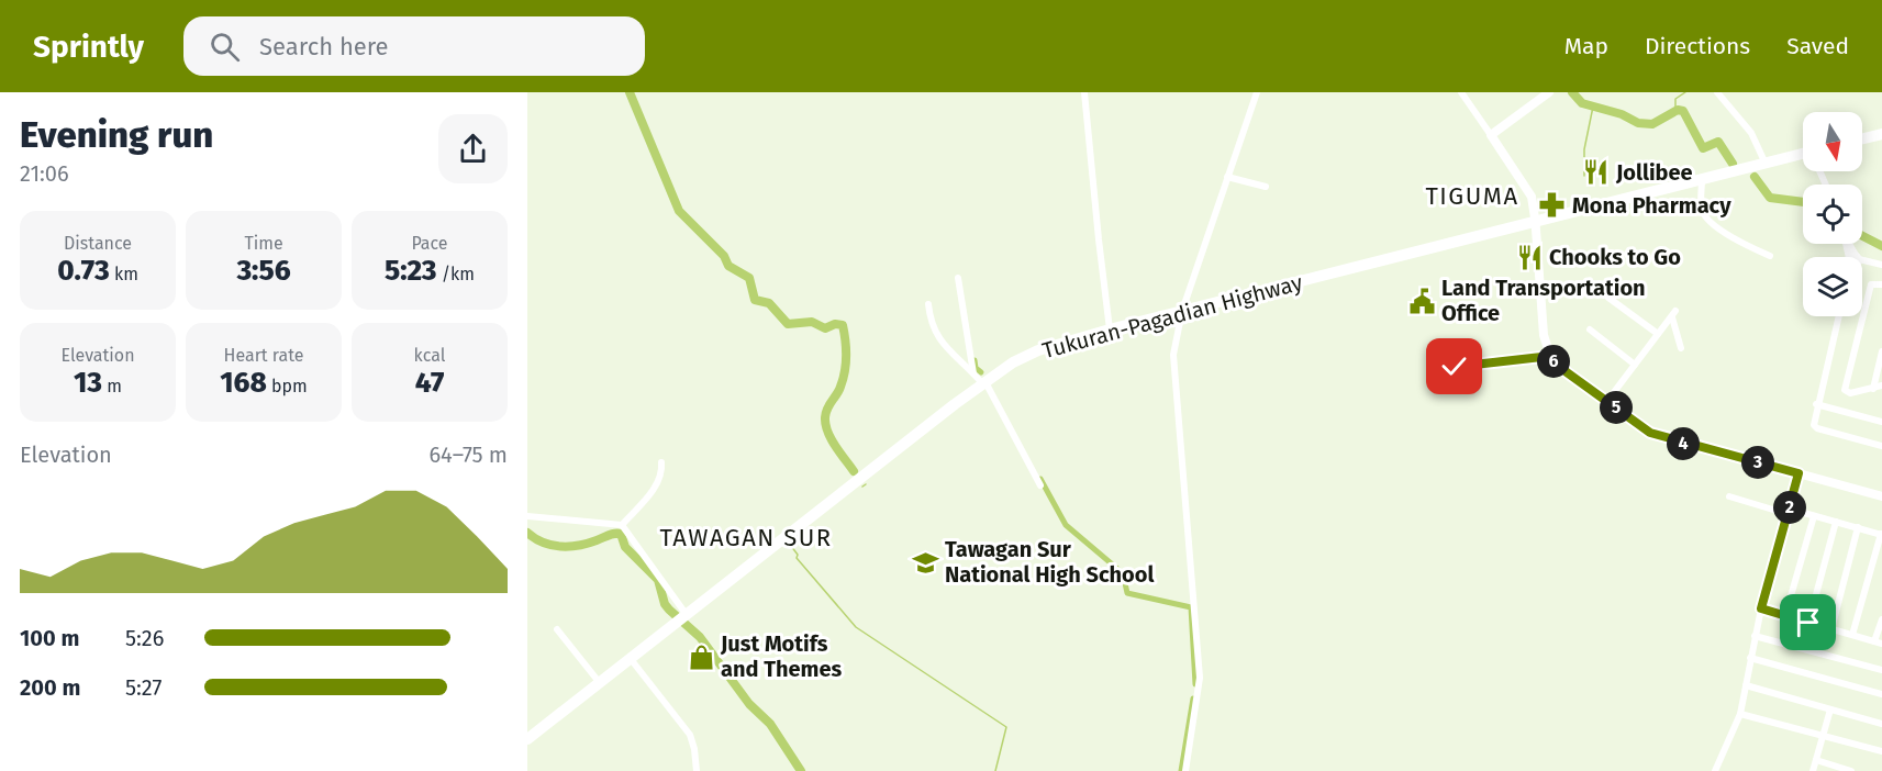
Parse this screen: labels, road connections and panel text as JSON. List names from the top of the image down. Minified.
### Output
{"streets":{"highway":["Tukuran-Pagadian Highway"]},"districts":["TIGUMA","TAWAGAN SUR"],"places":{"restaurant":["Jollibee","Chooks to Go"],"pharmacy":["Mona Pharmacy"],"public building":["Land Transportation Office"],"school or university":["Tawagan Sur National High School"],"shop":["Just Motifs and Themes"]},"north":"bottom","page":{"header":"Sprintly","search":"Search here","nav":["Map","Directions","Saved"],"heading":["Evening run","21:06"],"stats":[["Distance","0.73 km"],["Time","3:56"],["Pace","5:23 /km"],["Elevation","13 m"],["Heart rate","168 bpm"],["kcal","47"]],"pins":["6","5","4","3","2"],"chart":["Elevation","64–75 m"],"list":[{"name":"100 m","note":"5:26"},{"name":"200 m","note":"5:27"}]}}
